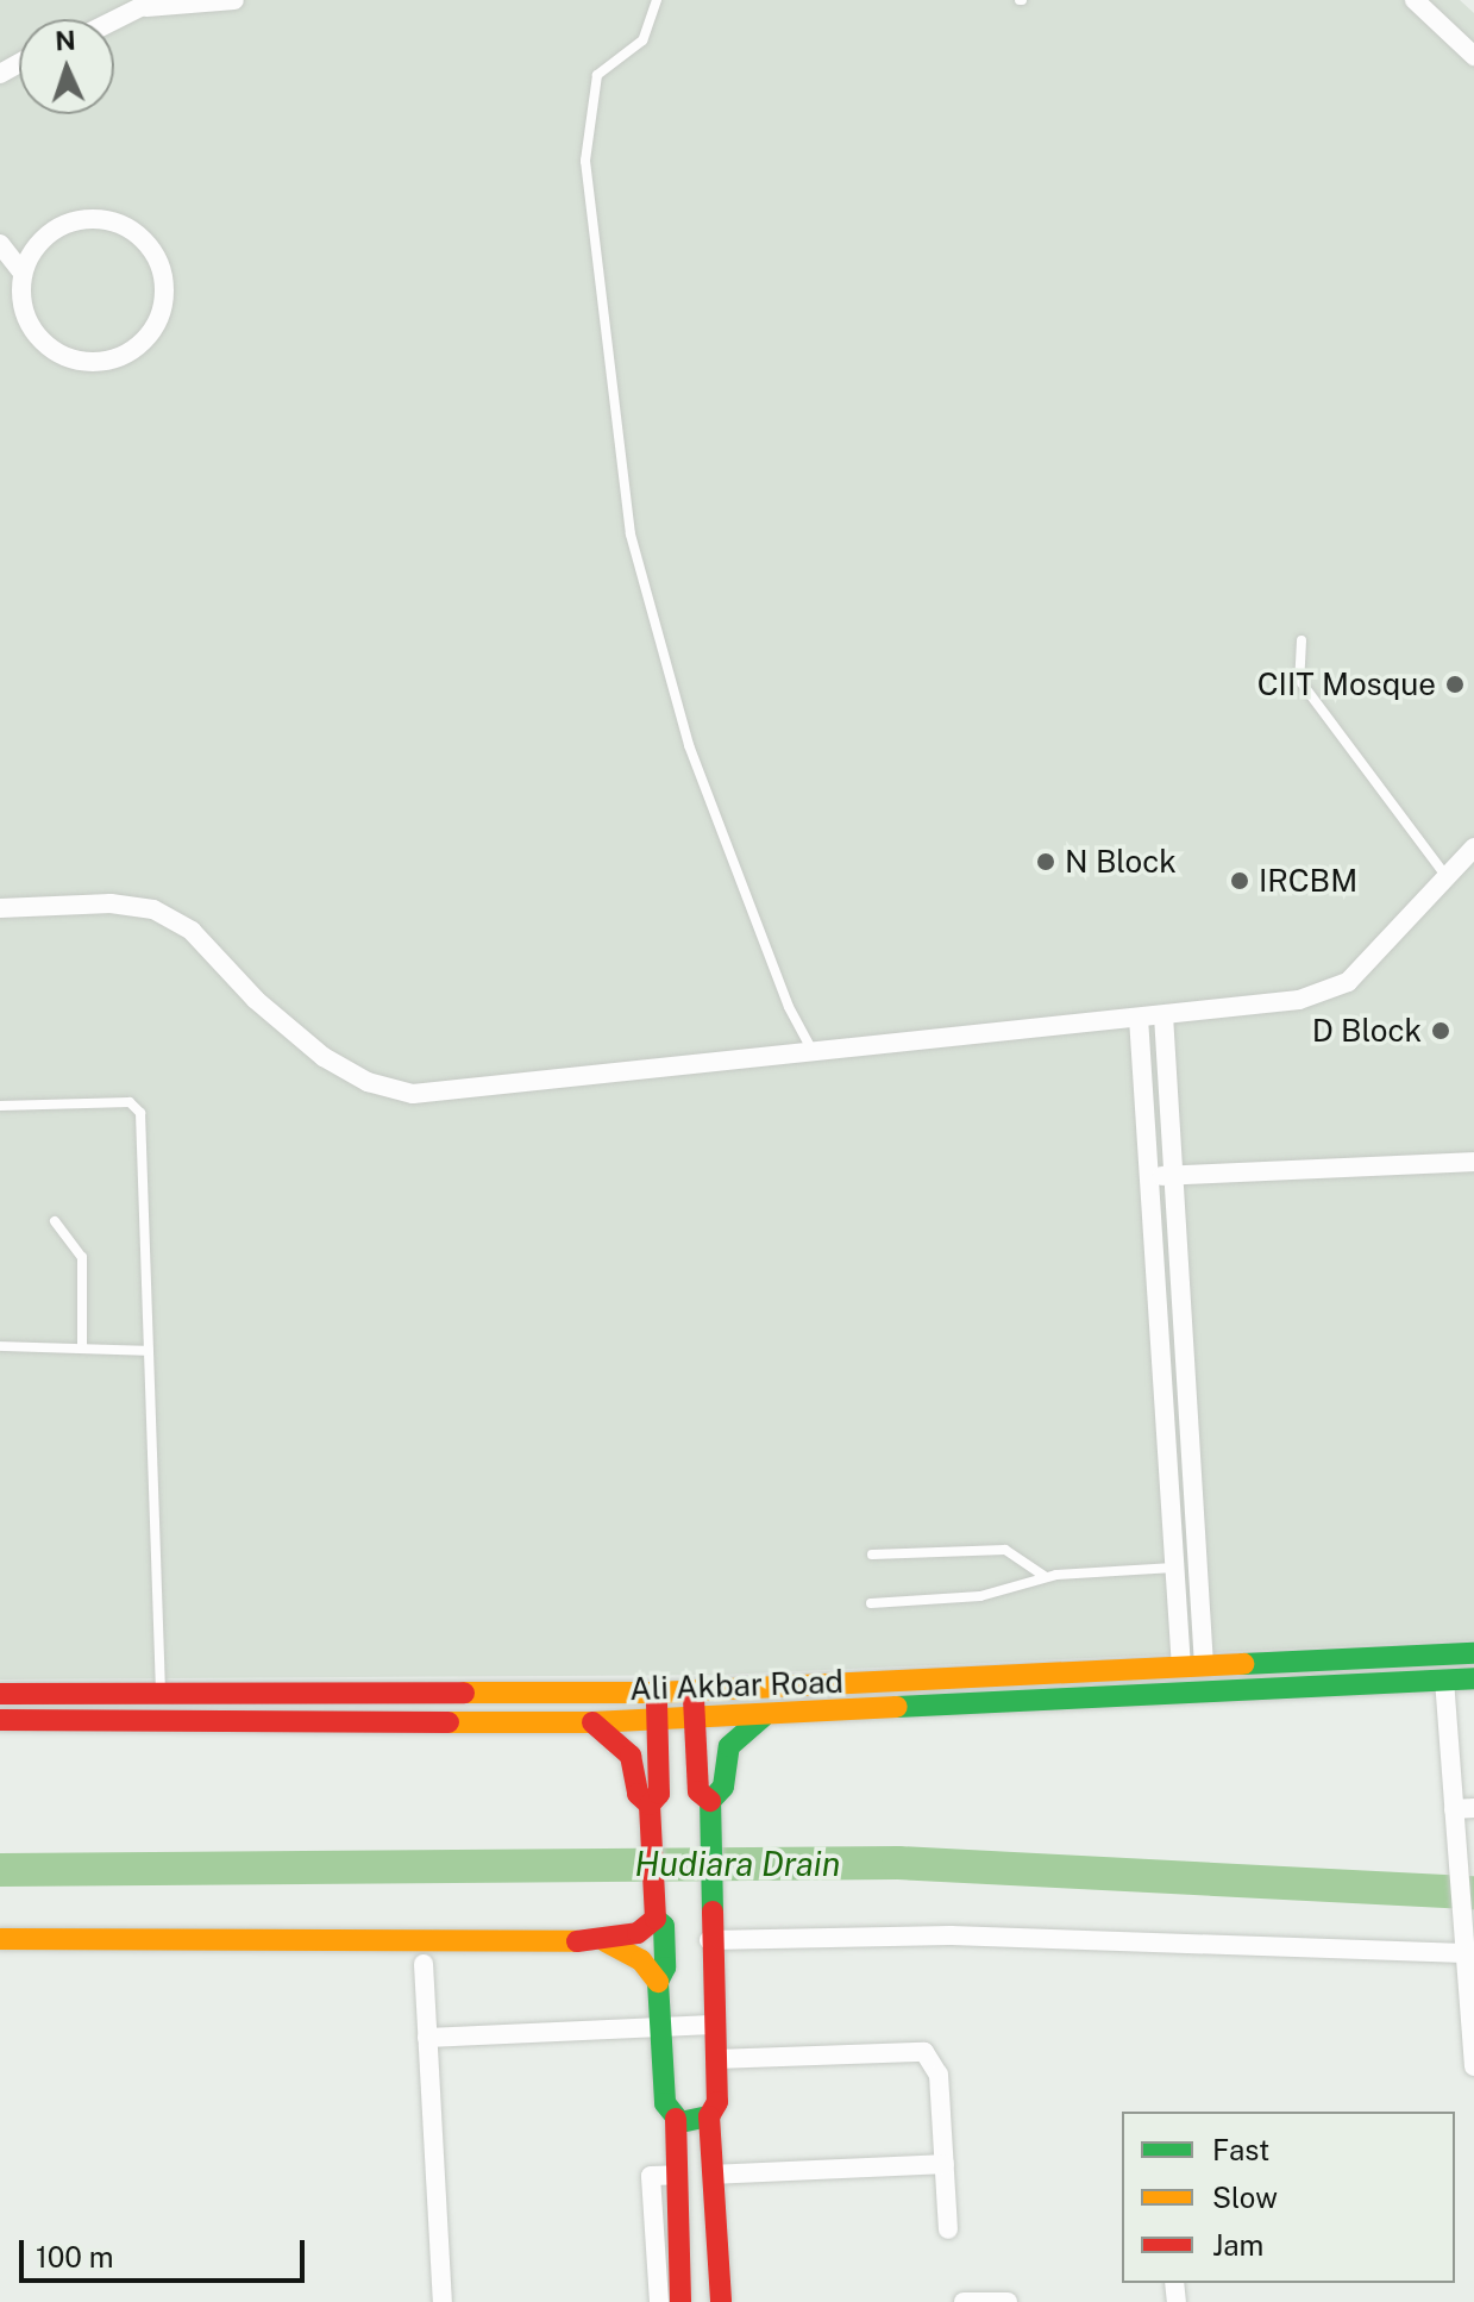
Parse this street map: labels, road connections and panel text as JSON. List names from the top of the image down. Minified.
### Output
{"streets":{"main road":["Ali Akbar Road"]},"water":["Hudiara Drain"],"places":["CIIT Mosque","N Block","IRCBM","D Block"],"legend":["Fast","Slow","Jam"],"scale_bar":"100 m","north":"top"}
